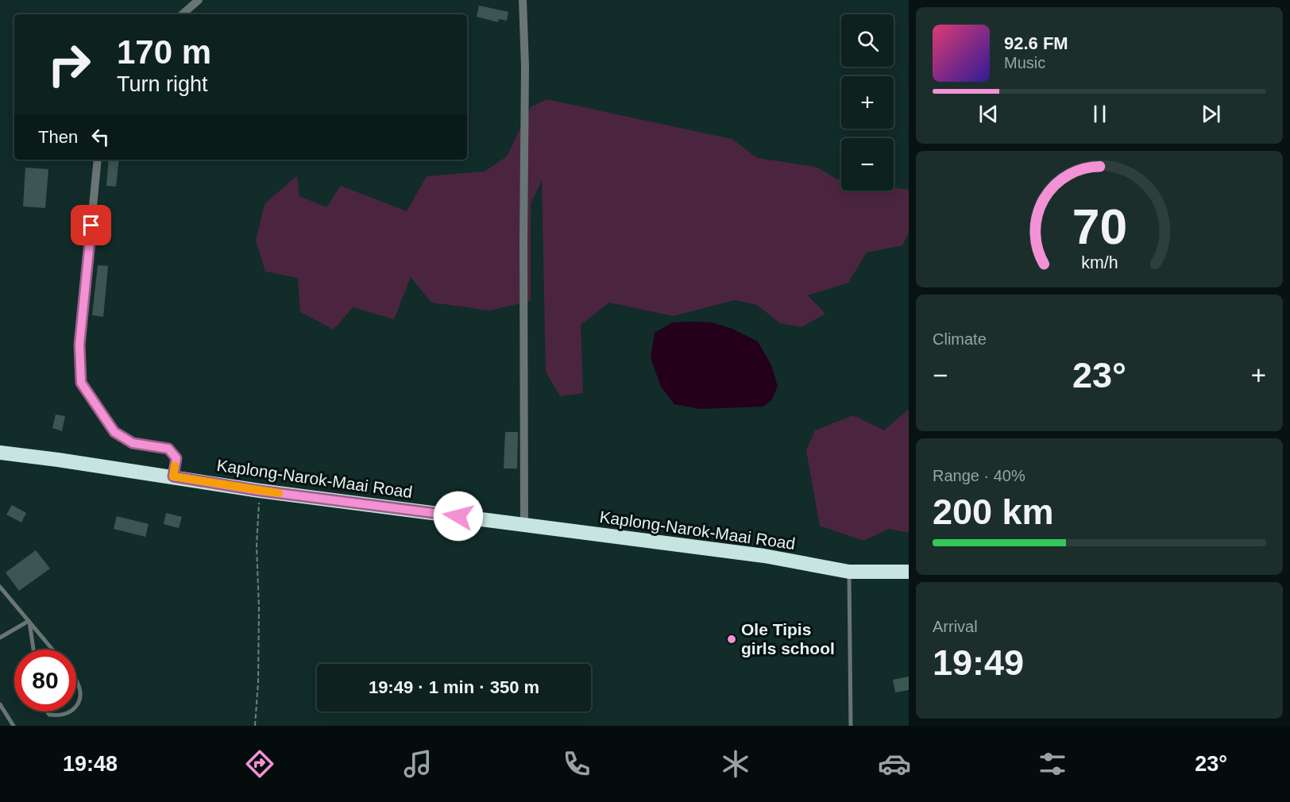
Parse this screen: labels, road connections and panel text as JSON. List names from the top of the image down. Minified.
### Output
{"streets":{"highway":["Kaplong-Narok-Maai Road"]},"places":["Ole Tipis girls school"],"page":{"map_buttons":["+","−"],"turn":["170 m","Turn right"],"song":["92.6 FM","Music"],"then":"Then","tile":["Climate",["Range · 40%","200 km"],["Arrival","19:49"]],"heat":["−","23°","+"],"limit":"80","trip":"19:49 · 1 min · 350 m","tabs":["19:48","23°"],"gauge":["70","km/h"]}}
